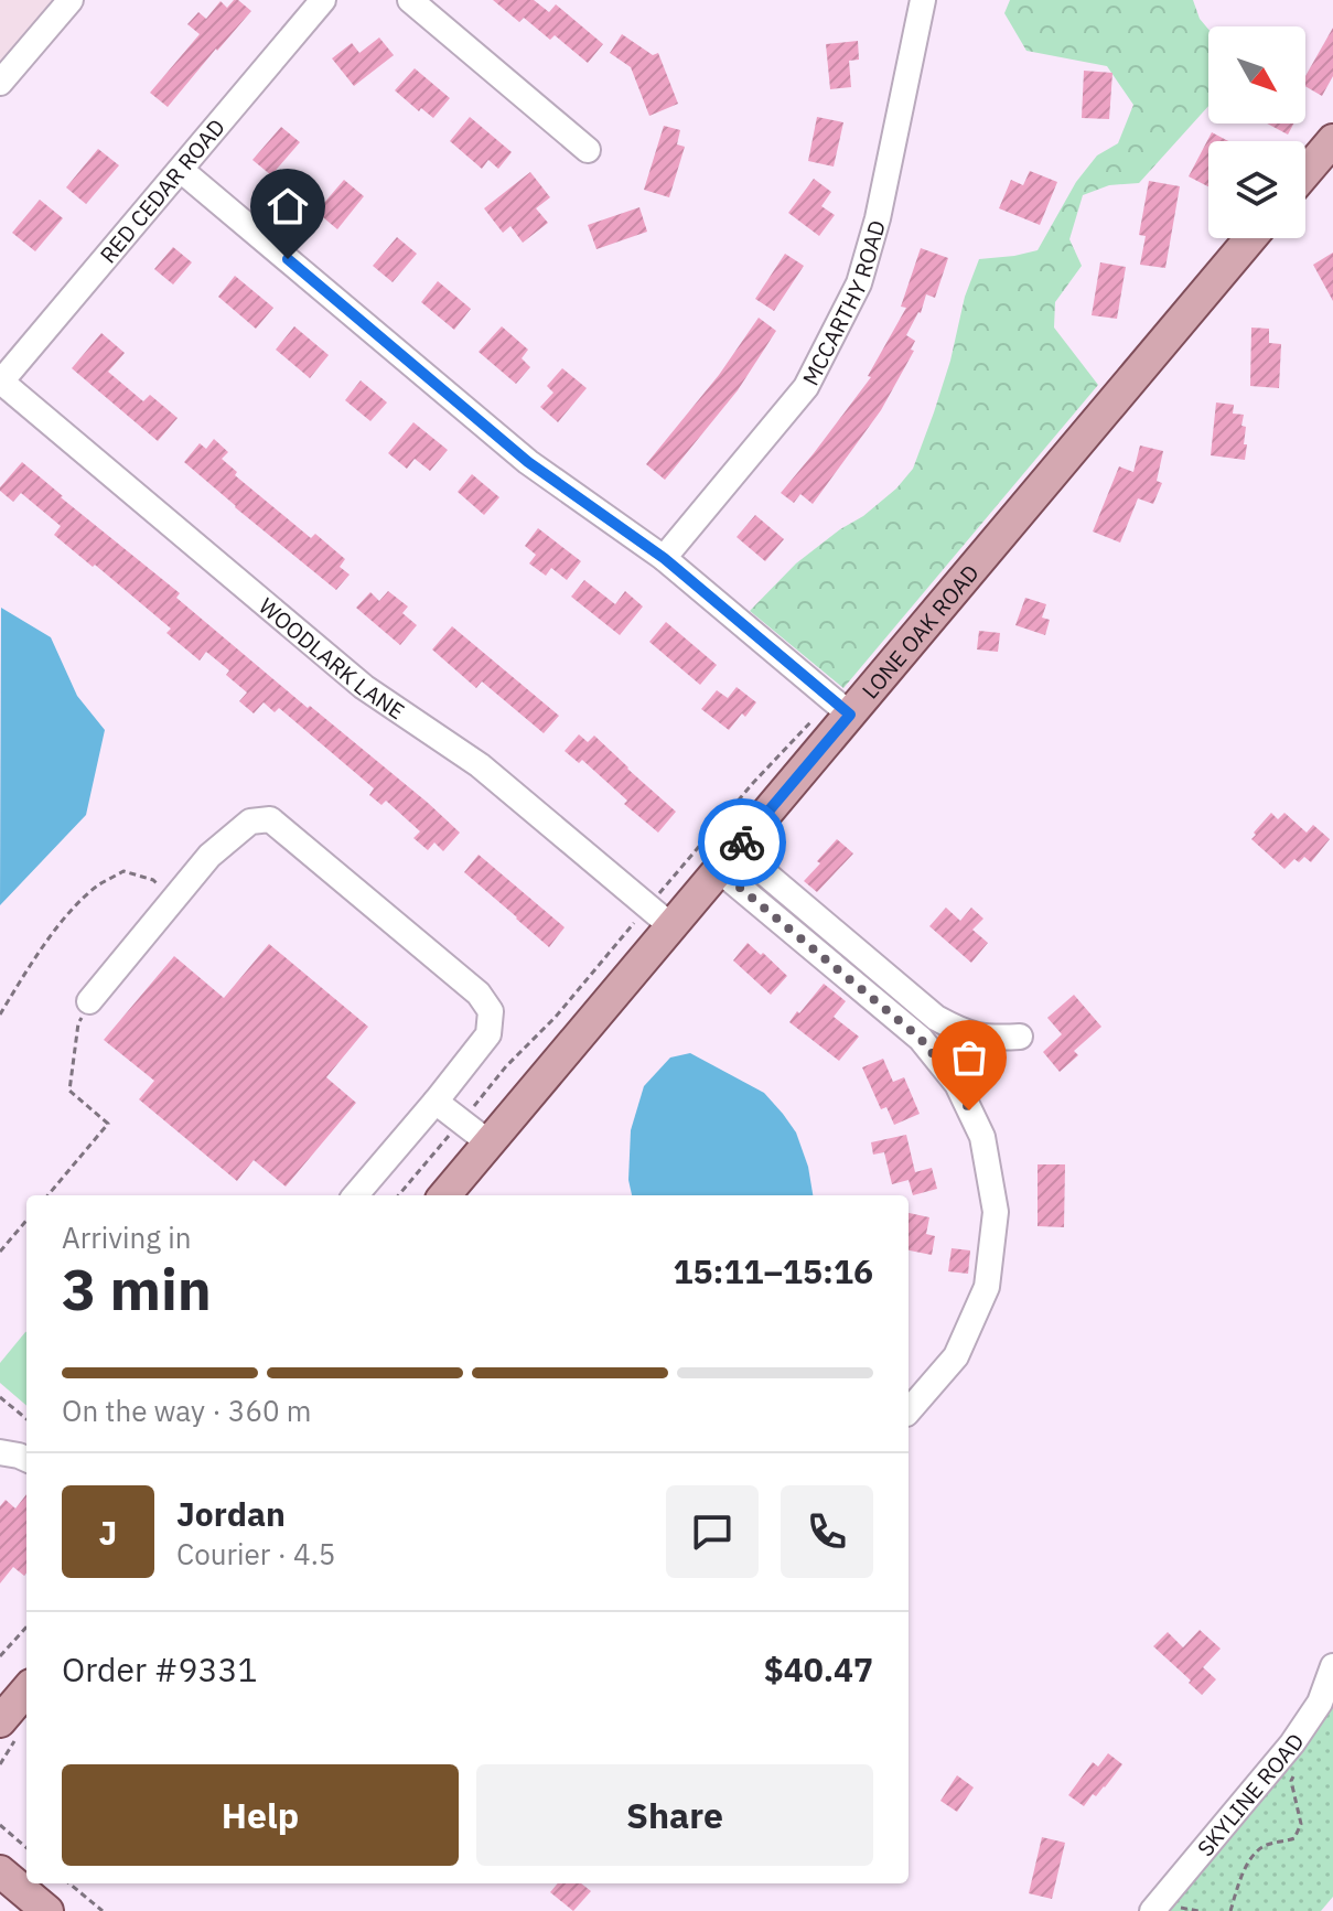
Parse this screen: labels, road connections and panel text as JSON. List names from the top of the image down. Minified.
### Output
{"streets":{"main road":["LONE OAK ROAD"],"street":["RED CEDAR ROAD","MCCARTHY ROAD","WOODLARK LANE","SKYLINE ROAD"]},"crossings":[["RED CEDAR ROAD","WOODLARK LANE"],["LONE OAK ROAD","WOODLARK LANE"]],"north":"bottom right","page":{"heading":["3 min","Arriving in","15:11–15:16"],"panel":["Jordan","Courier · 4.5","Order #9331","$40.47"],"bar":"On the way · 360 m","round":"J","buttons":["Help","Share"]}}
